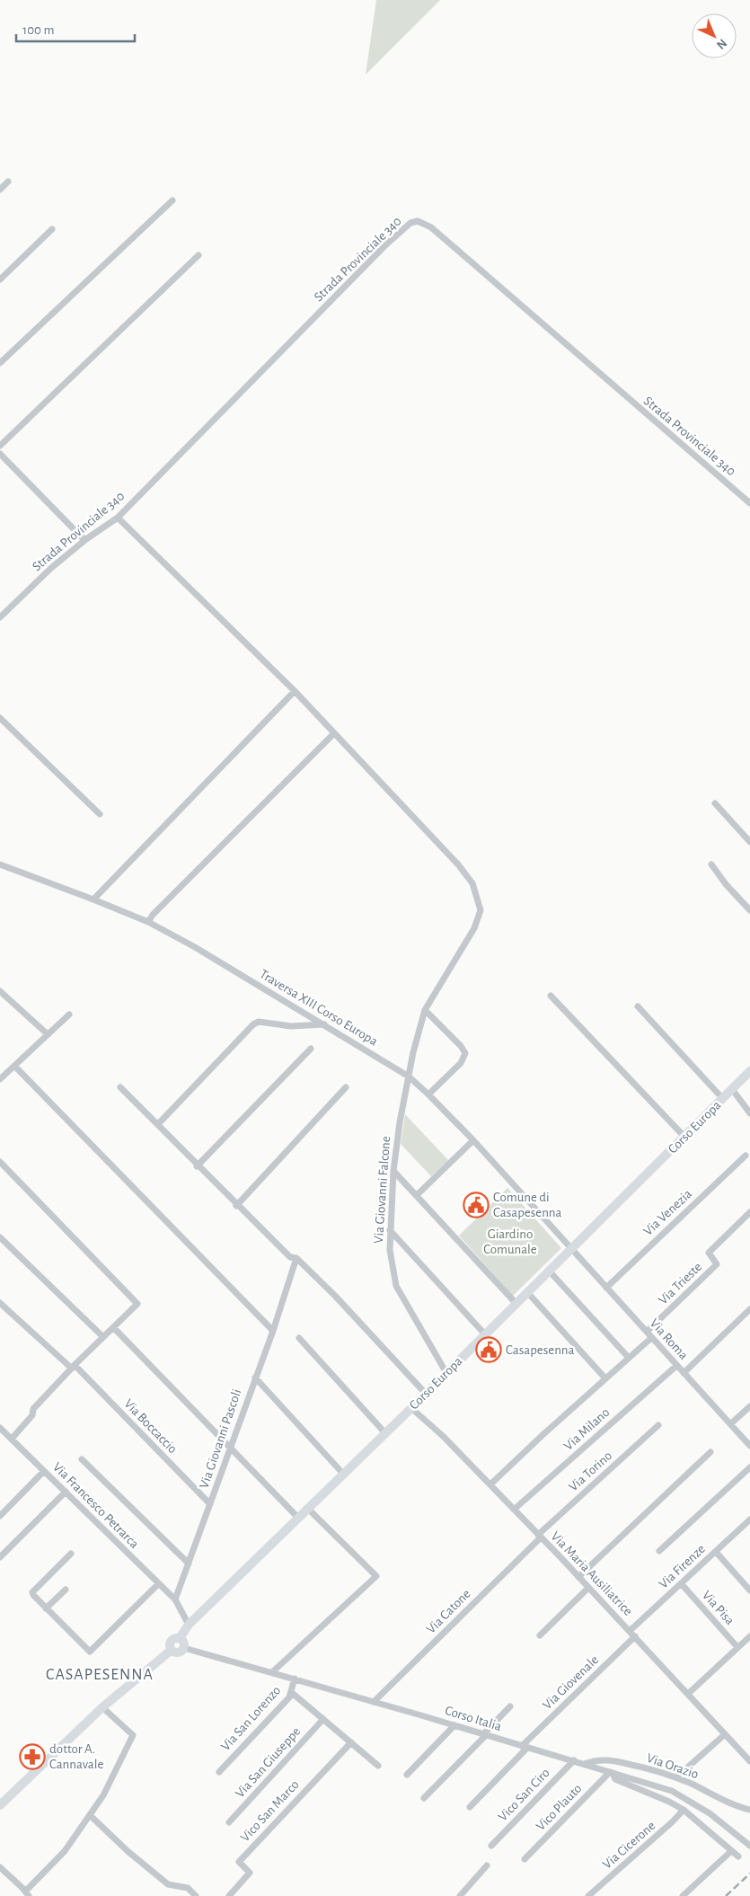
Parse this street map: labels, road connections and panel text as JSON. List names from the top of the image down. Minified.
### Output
{"streets":{"street":["Strada Provinciale 340","Traversa XIII Corso Europa","Corso Europa","Via Giovanni Falcone","Via Venezia","Via Trieste","Via Roma","Via Boccaccio","Via Milano","Via Giovanni Pascoli","Via Torino","Via Francesco Petrarca","Via Firenze","Via Maria Ausiliatrice","Via Pisa","Via Catone","Via Giovenale","Via San Lorenzo","Corso Italia","Via San Giuseppe","Via Orazio","Vico San Ciro","Vico Plauto","Vico San Marco","Via Cicerone"]},"crossings":[["Strada Provinciale 340","Via Giovanni Falcone"],["Traversa XIII Corso Europa","Corso Europa"],["Traversa XIII Corso Europa","Via Giovanni Falcone"],["Traversa XIII Corso Europa","Via Roma"],["Corso Europa","Via Giovanni Falcone"],["Corso Europa","Via Roma"],["Corso Europa","Via Maria Ausiliatrice"],["Corso Europa","Corso Italia"],["Via Venezia","Via Roma"],["Via Trieste","Via Roma"],["Via Roma","Via Milano"],["Via Boccaccio","Via Giovanni Pascoli"],["Via Milano","Via Maria Ausiliatrice"],["Via Giovanni Pascoli","Via Francesco Petrarca"],["Via Torino","Via Maria Ausiliatrice"],["Via Torino","Via Catone"],["Via Firenze","Via Maria Ausiliatrice"],["Via Firenze","Via Pisa"],["Via Maria Ausiliatrice","Via Catone"],["Via Maria Ausiliatrice","Via Giovenale"],["Via Catone","Corso Italia"],["Via Giovenale","Corso Italia"],["Via San Lorenzo","Corso Italia"],["Corso Italia","Via Orazio"],["Corso Italia","Vico San Ciro"],["Corso Italia","Vico Plauto"]],"districts":["CASAPESENNA"],"parks":["Giardino Comunale"],"places":{"public building":["Comune di Casapesenna","Casapesenna"],"pharmacy":["dottor A. Cannavale"]},"scale_bar":"100 m","north":"bottom right"}
